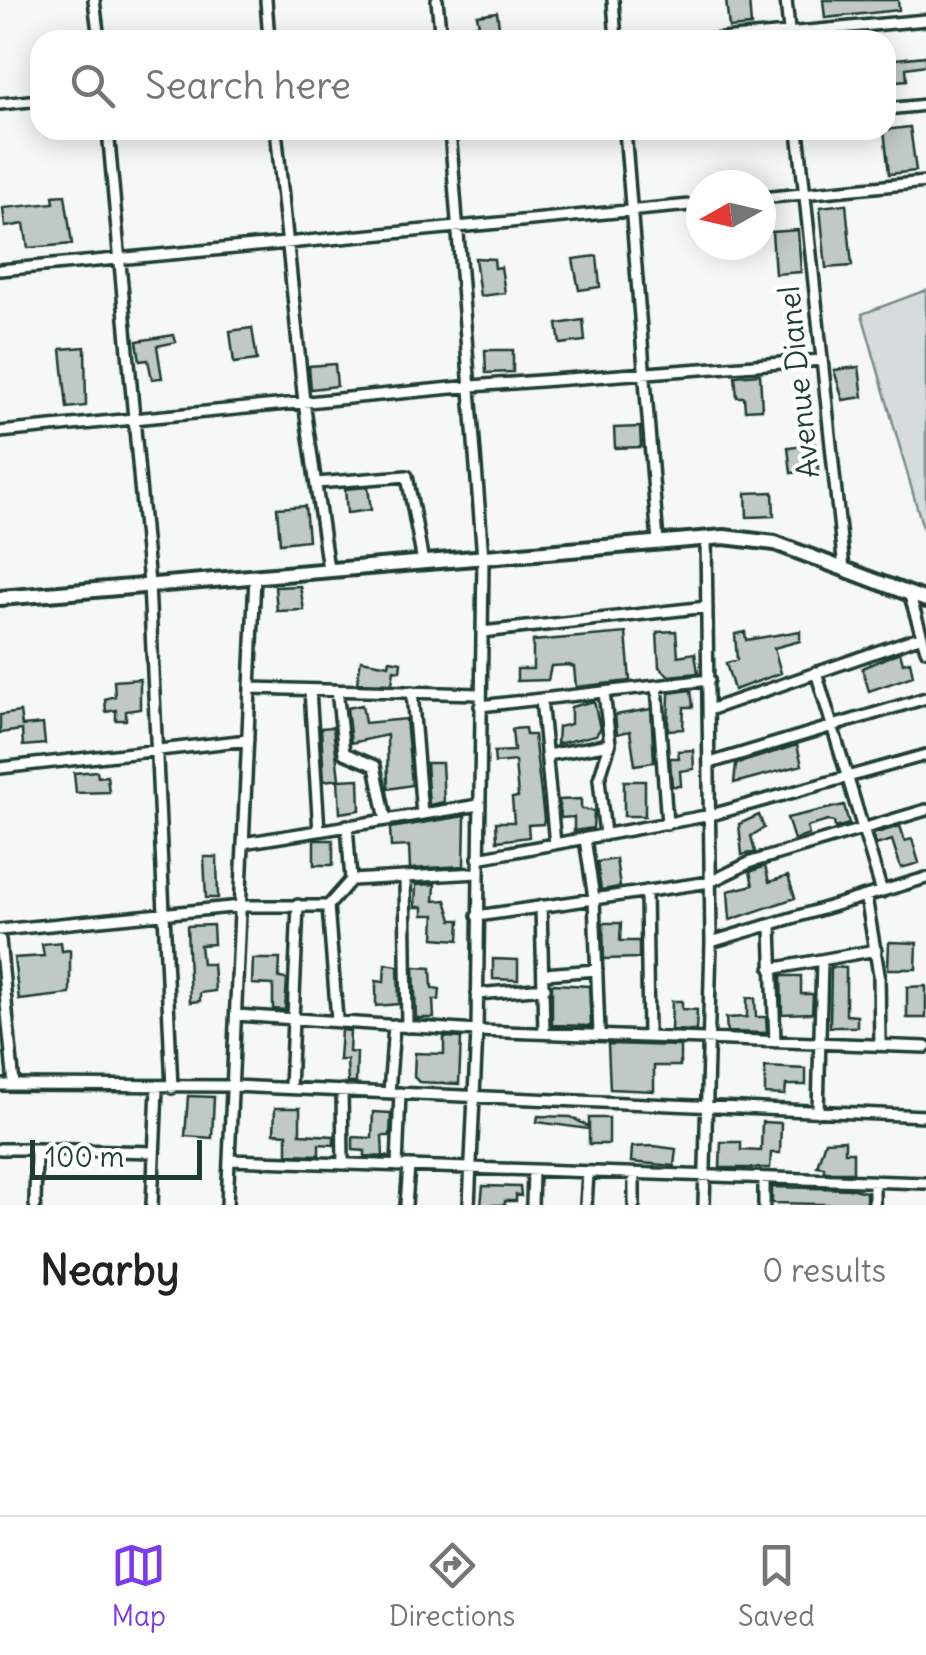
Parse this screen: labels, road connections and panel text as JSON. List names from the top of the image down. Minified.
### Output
{"streets":{"street":["Avenue Dianel"]},"scale_bar":"100 m","north":"left","page":{"search":"Search here","scale":"100 m","heading":["Nearby","0 results"],"nav":["Map","Directions","Saved"]}}
